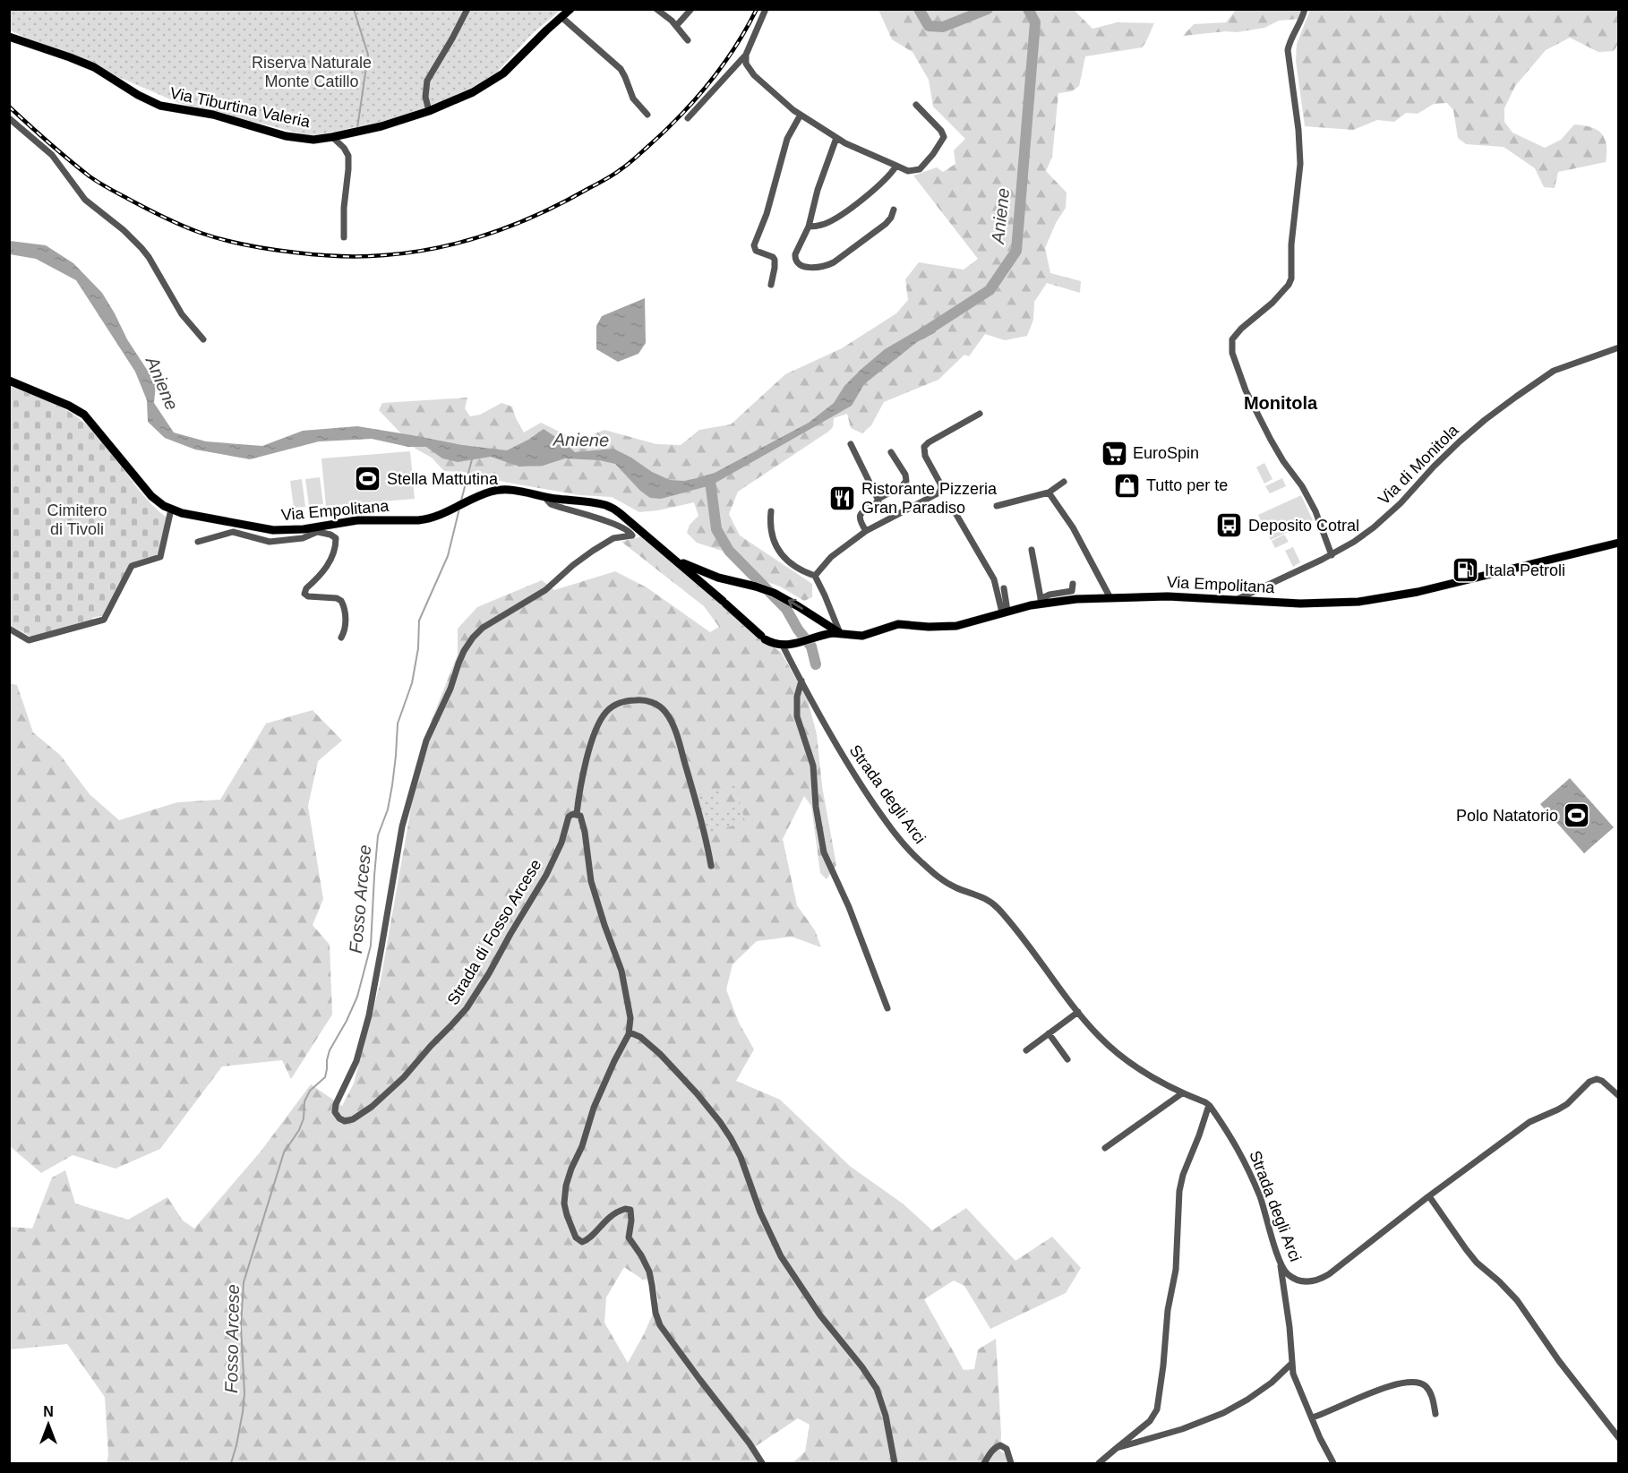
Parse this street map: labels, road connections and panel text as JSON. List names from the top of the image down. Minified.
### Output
{"streets":{"main road":["Via Tiburtina Valeria","Via Empolitana"],"street":["Via di Monitola","Strada degli Arci","Strada di Fosso Arcese"]},"crossings":[["Via di Monitola","Via Empolitana"],["Via Empolitana","Strada degli Arci"],["Via Empolitana","Strada di Fosso Arcese"]],"districts":["Monitola"],"water":["Aniene","Fosso Arcese"],"parks":["Riserva Naturale Monte Catillo","Cimitero di Tivoli"],"places":{"supermarket":["EuroSpin"],"sports":["Stella Mattutina","Polo Natatorio"],"shop":["Tutto per te"],"restaurant":["Ristorante Pizzeria Gran Paradiso"],"bus stop":["Deposito Cotral"],"fuel station":["Itala Petroli"]},"north":"top"}
